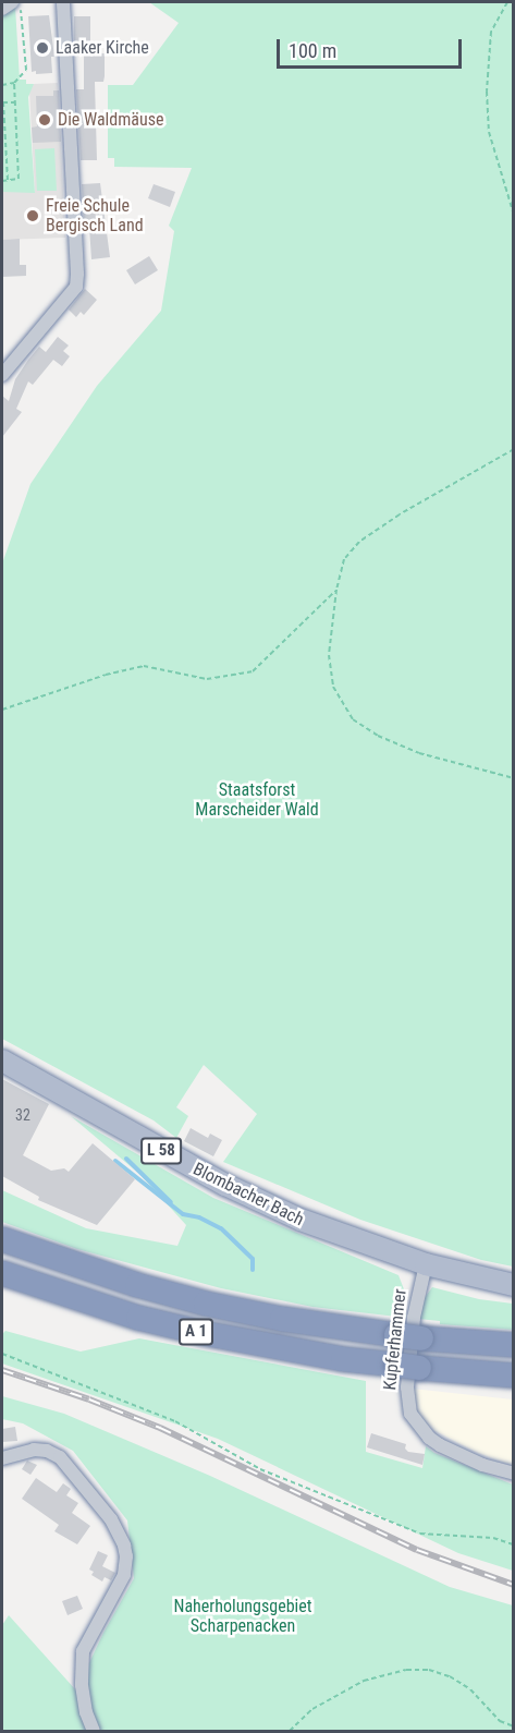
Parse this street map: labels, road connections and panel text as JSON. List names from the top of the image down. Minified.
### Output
{"streets":{"highway":["A 1"],"main road":["L 58","Blombacher Bach"],"street":["Kupferhammer"]},"crossings":[["Blombacher Bach","Kupferhammer"]],"parks":["Staatsforst Marscheider Wald","Naherholungsgebiet Scharpenacken"],"places":["Laaker Kirche","Die Waldmäuse","Freie Schule Bergisch Land"],"house_numbers":["32"],"scale_bar":"100 m"}
